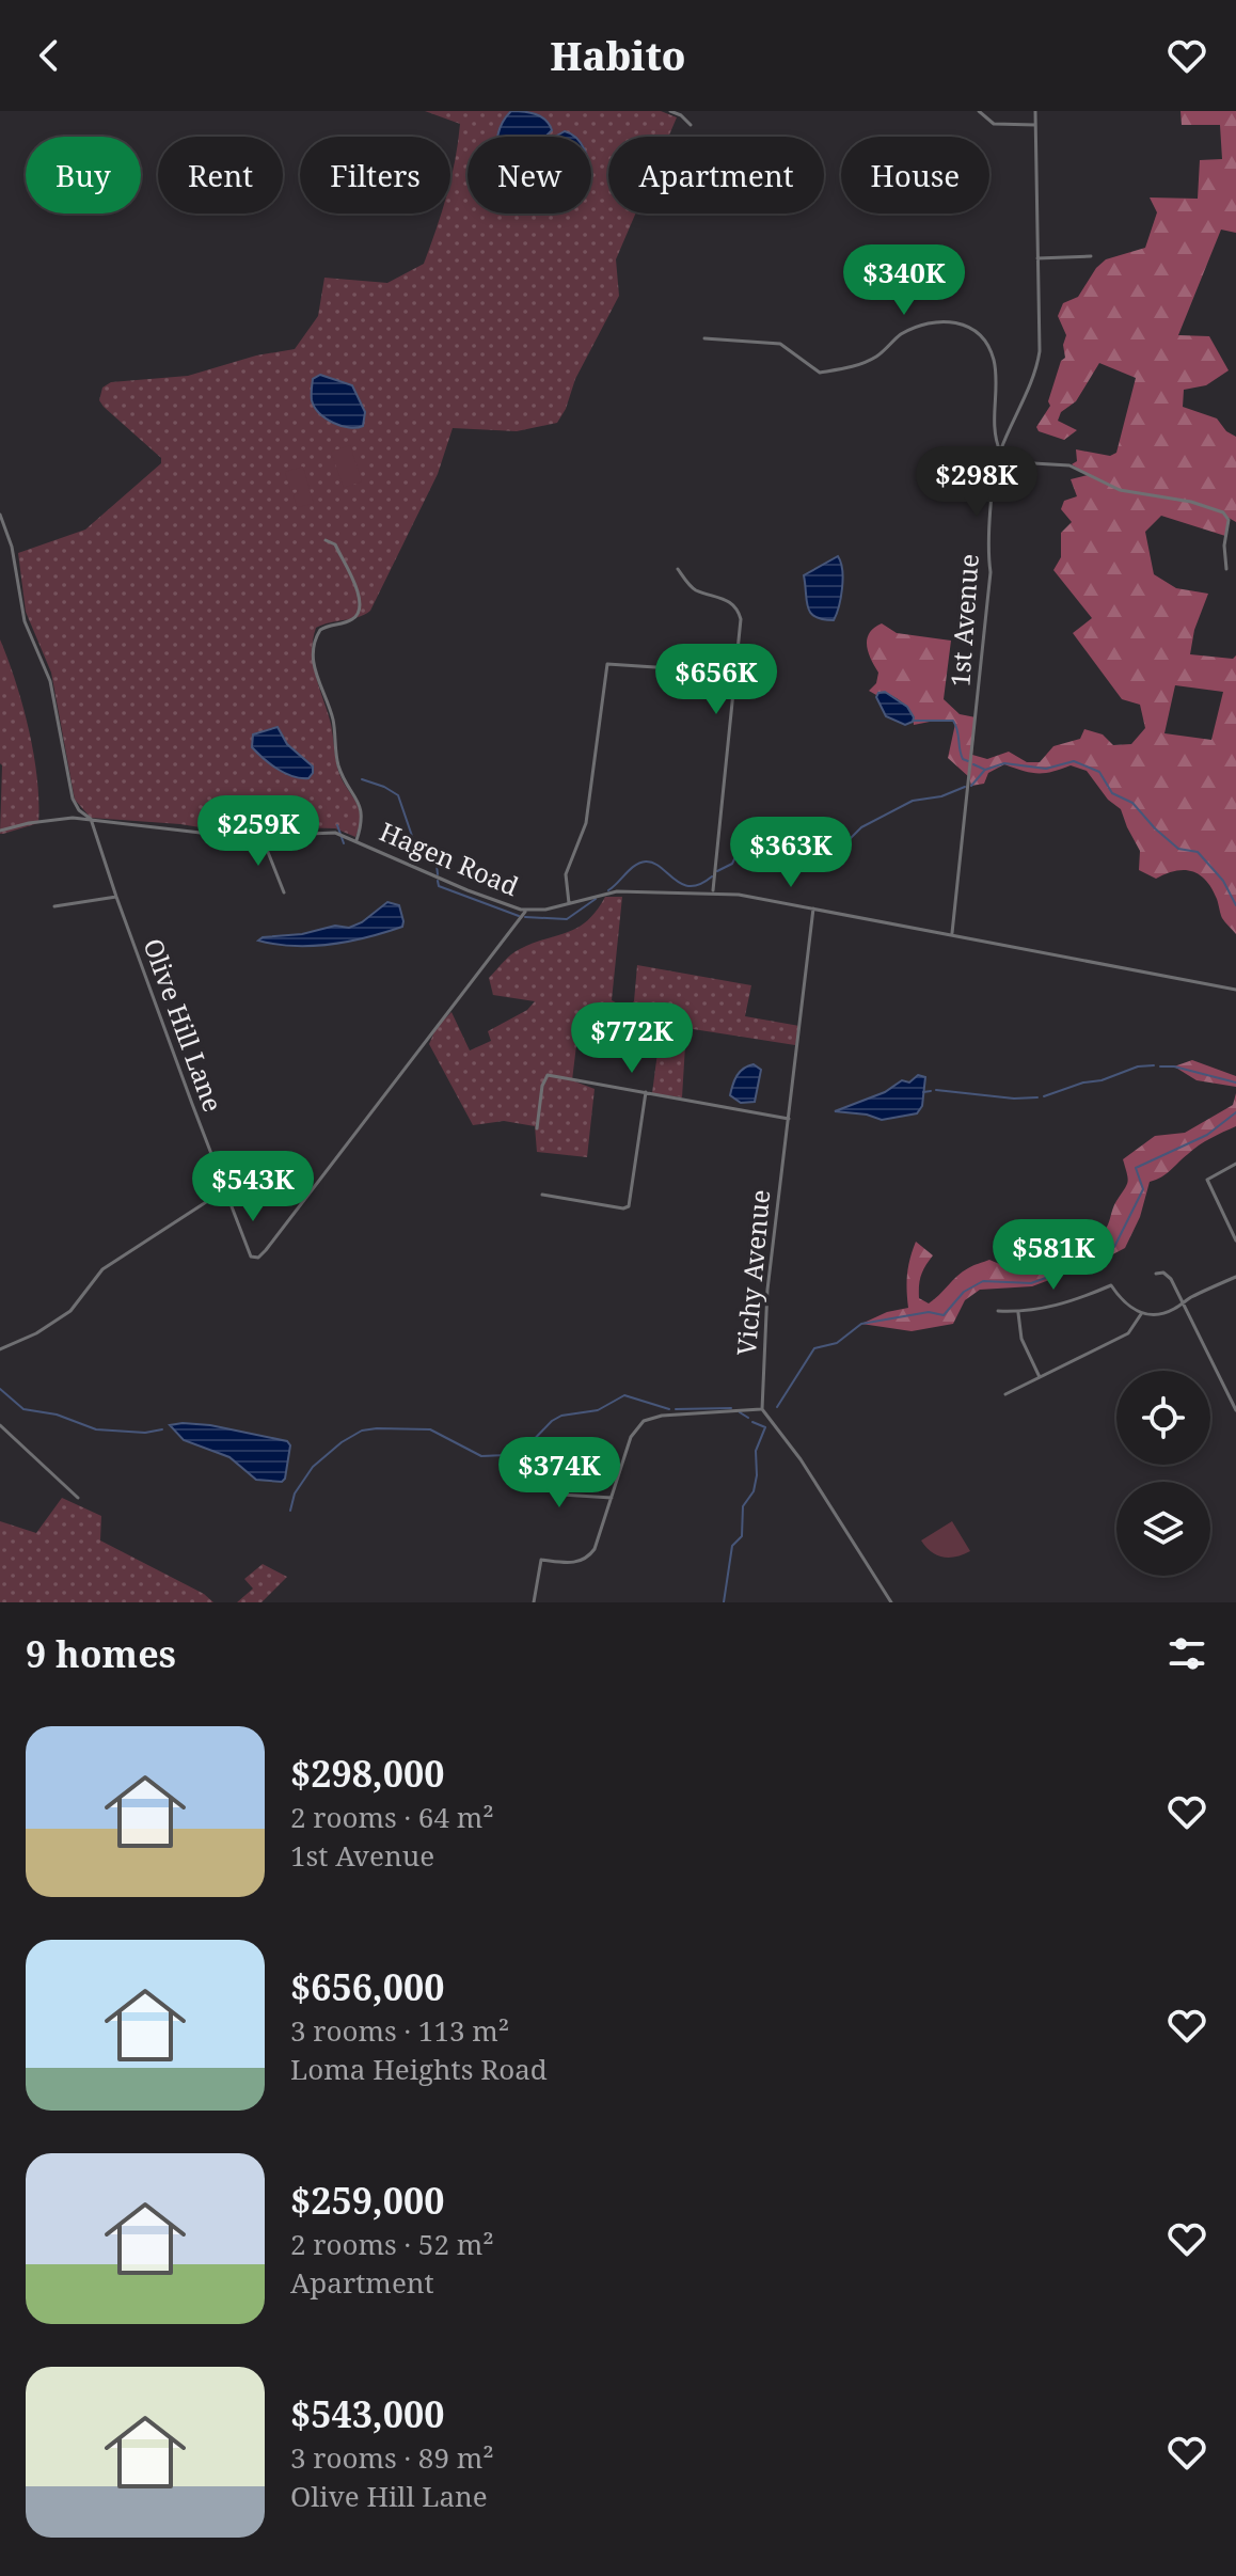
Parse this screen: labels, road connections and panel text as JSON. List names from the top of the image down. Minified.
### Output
{"streets":{"street":["1st Avenue","Hagen Road","Olive Hill Lane","Vichy Avenue"]},"crossings":[["1st Avenue","Hagen Road"],["Hagen Road","Olive Hill Lane"],["Hagen Road","Vichy Avenue"]],"page":{"header":"Habito","chip":["Buy","Rent","Filters","New","Apartment","House"],"price":["$340K","$298K","$656K","$259K","$363K","$772K","$543K","$581K","$374K"],"heading":"9 homes","list":[{"name":"$298,000","note":"2 rooms · 64 m² · 1st Avenue"},{"name":"$656,000","note":"3 rooms · 113 m² · Loma Heights Road"},{"name":"$259,000","note":"2 rooms · 52 m² · Apartment"},{"name":"$543,000","note":"3 rooms · 89 m² · Olive Hill Lane"}]}}
